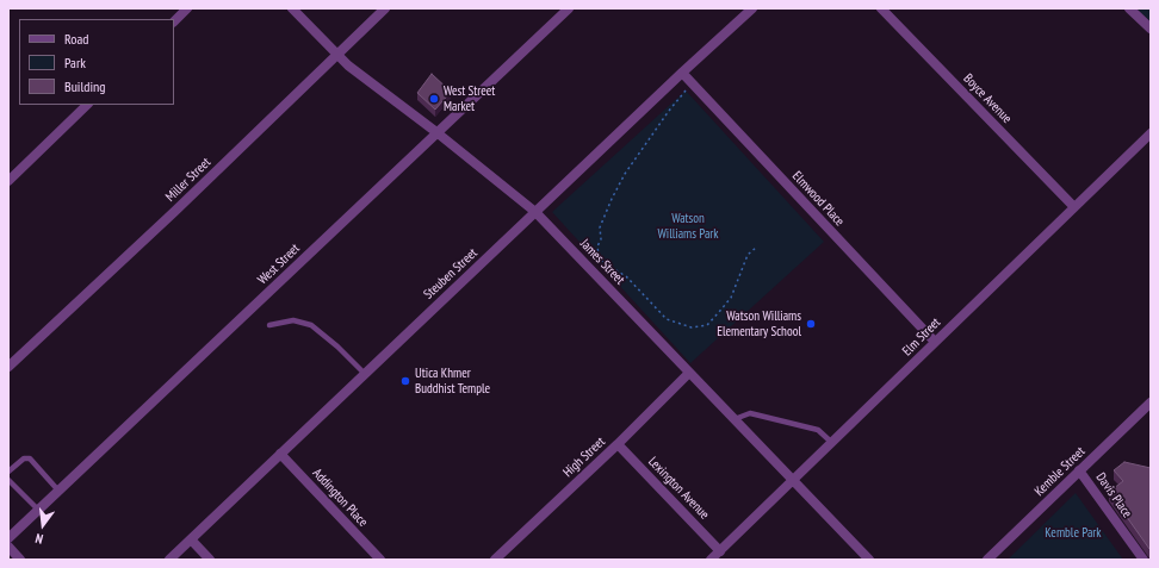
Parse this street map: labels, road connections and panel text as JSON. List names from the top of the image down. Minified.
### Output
{"streets":{"street":["Boyce Avenue","Miller Street","Elmwood Place","James Street","West Street","Steuben Street","Elm Street","High Street","Kemble Street","Lexington Avenue","Davis Place","Addington Place"]},"crossings":[["Boyce Avenue","Elm Street"],["Miller Street","James Street"],["Elmwood Place","Steuben Street"],["Elmwood Place","Elm Street"],["James Street","West Street"],["James Street","Steuben Street"],["James Street","Elm Street"],["James Street","High Street"],["Steuben Street","Addington Place"],["Elm Street","Lexington Avenue"],["High Street","Lexington Avenue"],["Kemble Street","Davis Place"]],"parks":["Watson Williams Park","Kemble Park"],"places":["West Street Market","Watson Williams Elementary School","Utica Khmer Buddhist Temple"],"legend":["Road","Park","Building"],"north":"bottom"}
